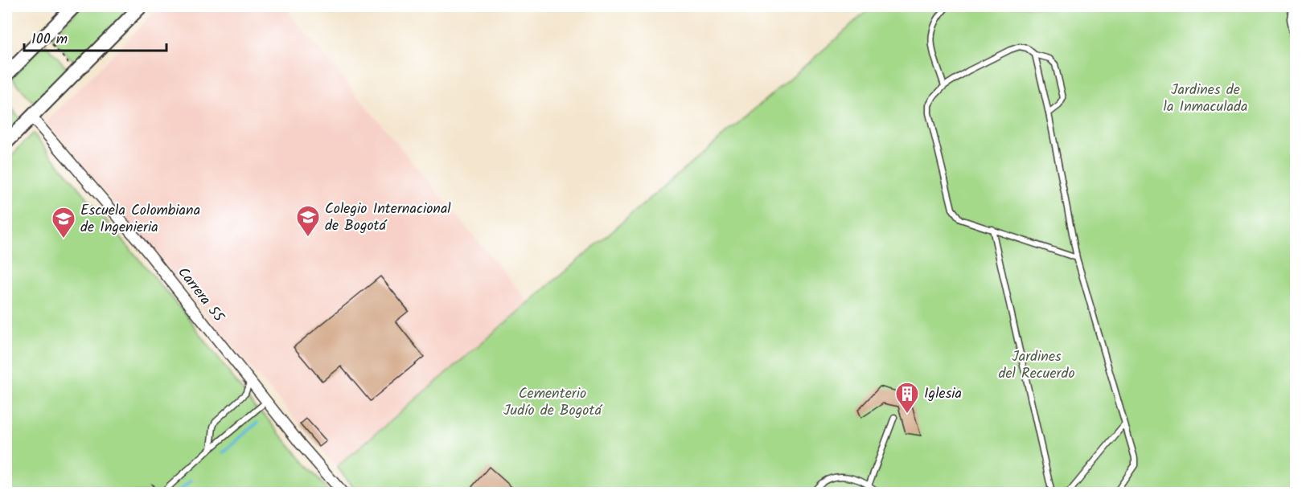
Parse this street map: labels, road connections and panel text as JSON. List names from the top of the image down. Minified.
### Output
{"streets":{"street":["Carrera 55"]},"parks":["Jardines de la Inmaculada","Jardines del Recuerdo","Cementerio Judío de Bogotá"],"places":{"school or university":["Colegio Internacional de Bogotá","Escuela Colombiana de Ingenieria"],"building":["Iglesia"]},"scale_bar":"100 m"}
